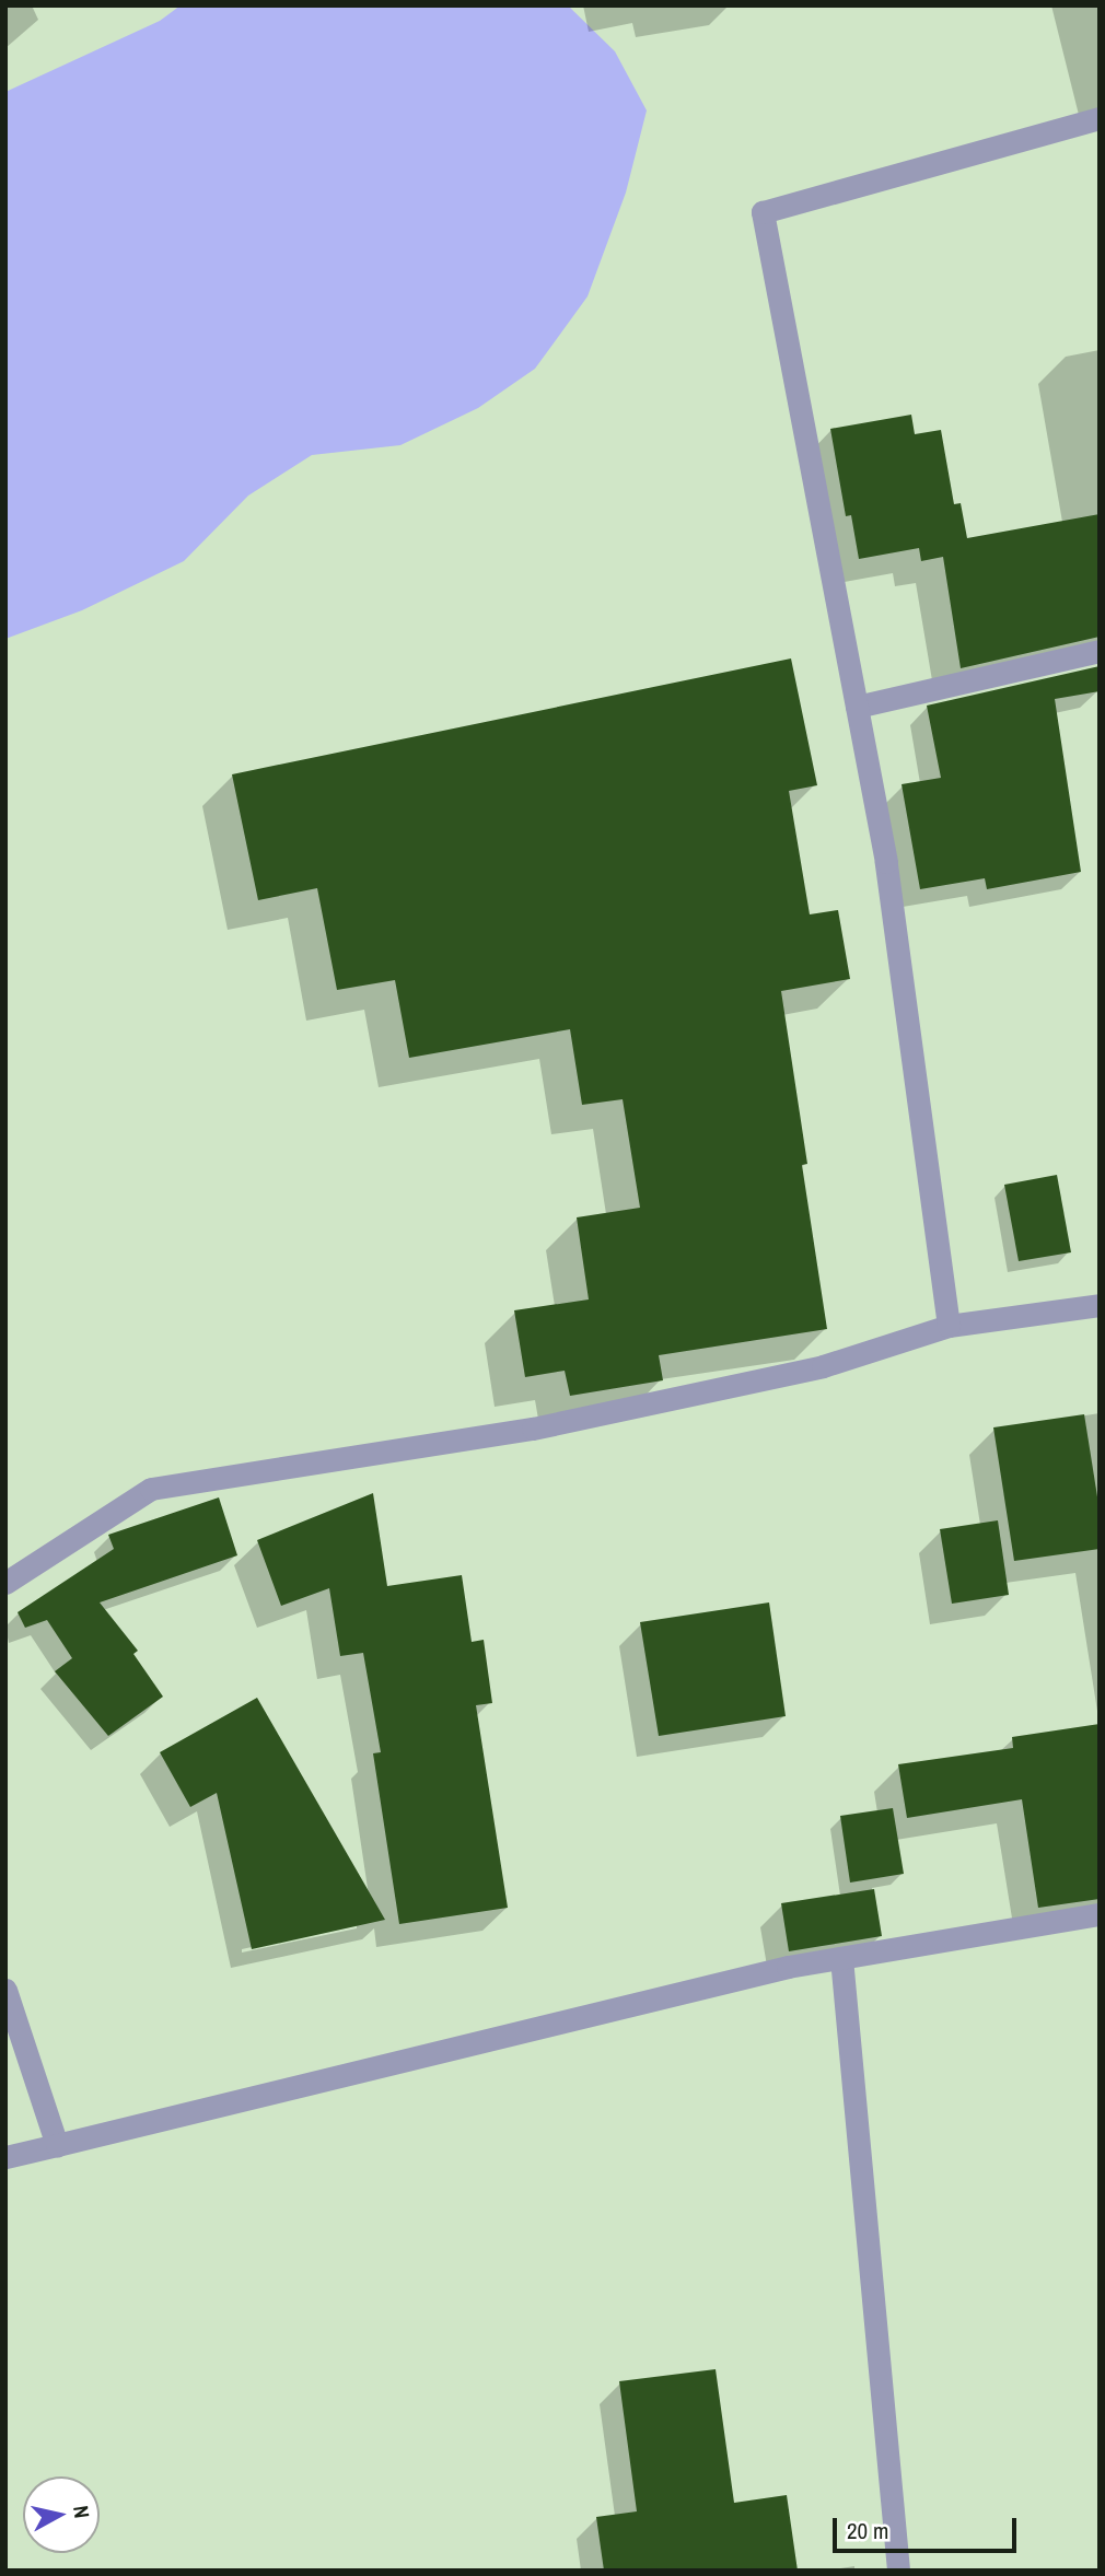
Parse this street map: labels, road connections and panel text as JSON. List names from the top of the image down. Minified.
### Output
{"scale_bar":"20 m","north":"right"}
